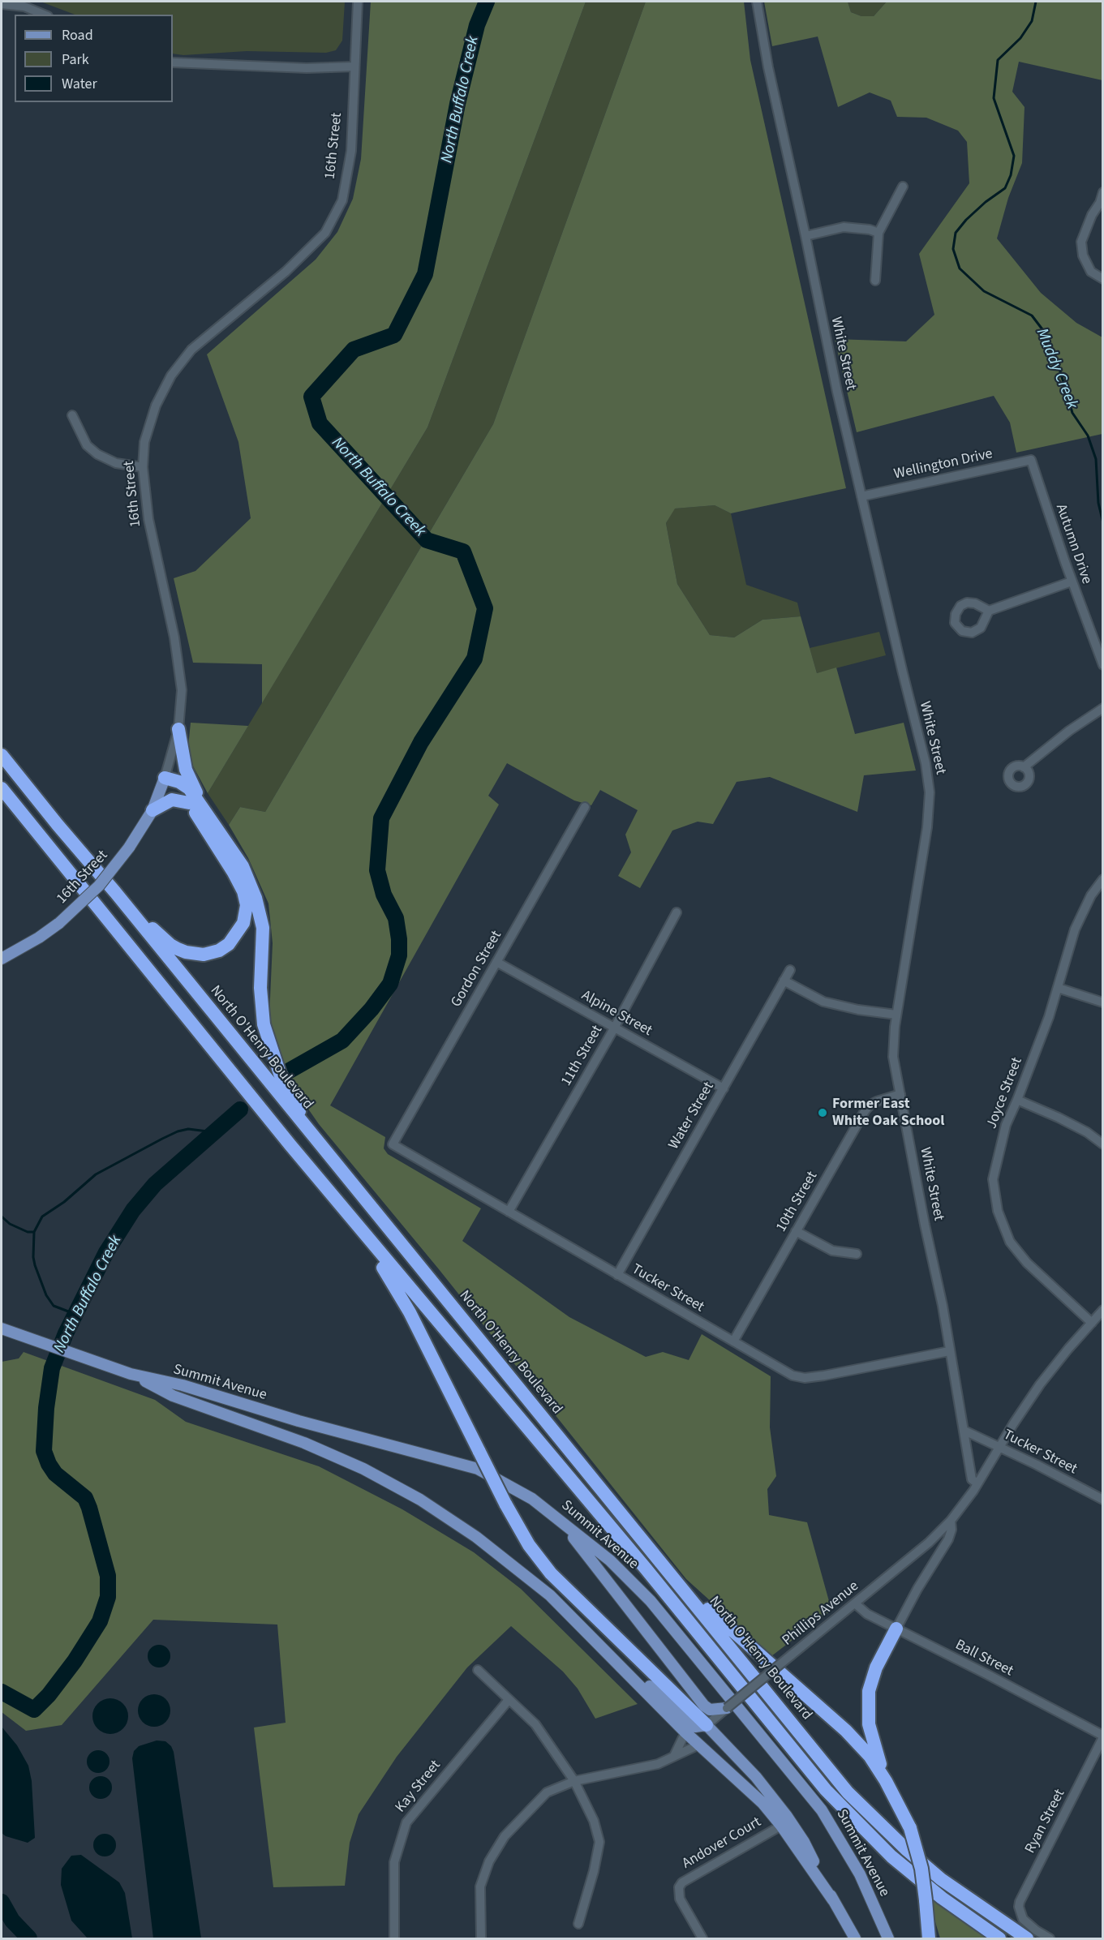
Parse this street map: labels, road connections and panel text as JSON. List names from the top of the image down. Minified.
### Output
{"streets":{"highway":["North O'Henry Boulevard"],"main road":["16th Street","Summit Avenue"],"street":["White Street","Wellington Drive","Autumn Drive","Gordon Street","Alpine Street","11th Street","Joyce Street","Water Street","10th Street","Tucker Street","Phillips Avenue","Ball Street","Kay Street","Ryan Street","Andover Court"]},"crossings":[["White Street","Wellington Drive"],["White Street","10th Street"],["White Street","Tucker Street"],["White Street","Phillips Avenue"],["Wellington Drive","Autumn Drive"],["Gordon Street","Alpine Street"],["Gordon Street","Tucker Street"],["Alpine Street","11th Street"],["Alpine Street","Water Street"],["11th Street","Tucker Street"],["Joyce Street","Phillips Avenue"],["Water Street","Tucker Street"],["10th Street","Tucker Street"],["Tucker Street","Phillips Avenue"],["Summit Avenue","Phillips Avenue"],["Summit Avenue","Andover Court"],["Phillips Avenue","Ball Street"],["Ball Street","Ryan Street"]],"water":["North Buffalo Creek","Muddy Creek"],"places":["Former East White Oak School"],"legend":["Road","Park","Water"]}
